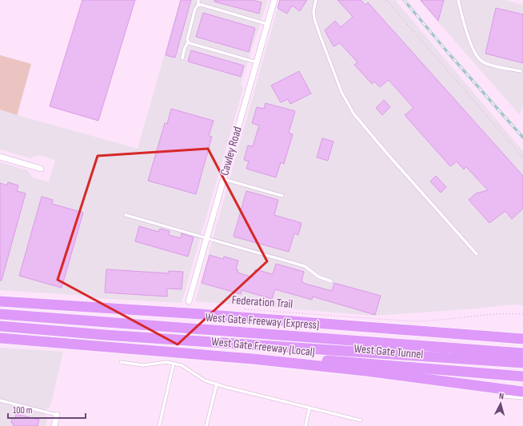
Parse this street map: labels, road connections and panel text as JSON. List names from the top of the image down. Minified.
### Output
{"streets":{"highway":["West Gate Freeway (Express)","West Gate Freeway (Local)","West Gate Tunnel"],"street":["Cawley Road"],"path":["Federation Trail"]},"crossings":[["West Gate Freeway (Local)","West Gate Tunnel"]],"scale_bar":"100 m","north":"top"}
